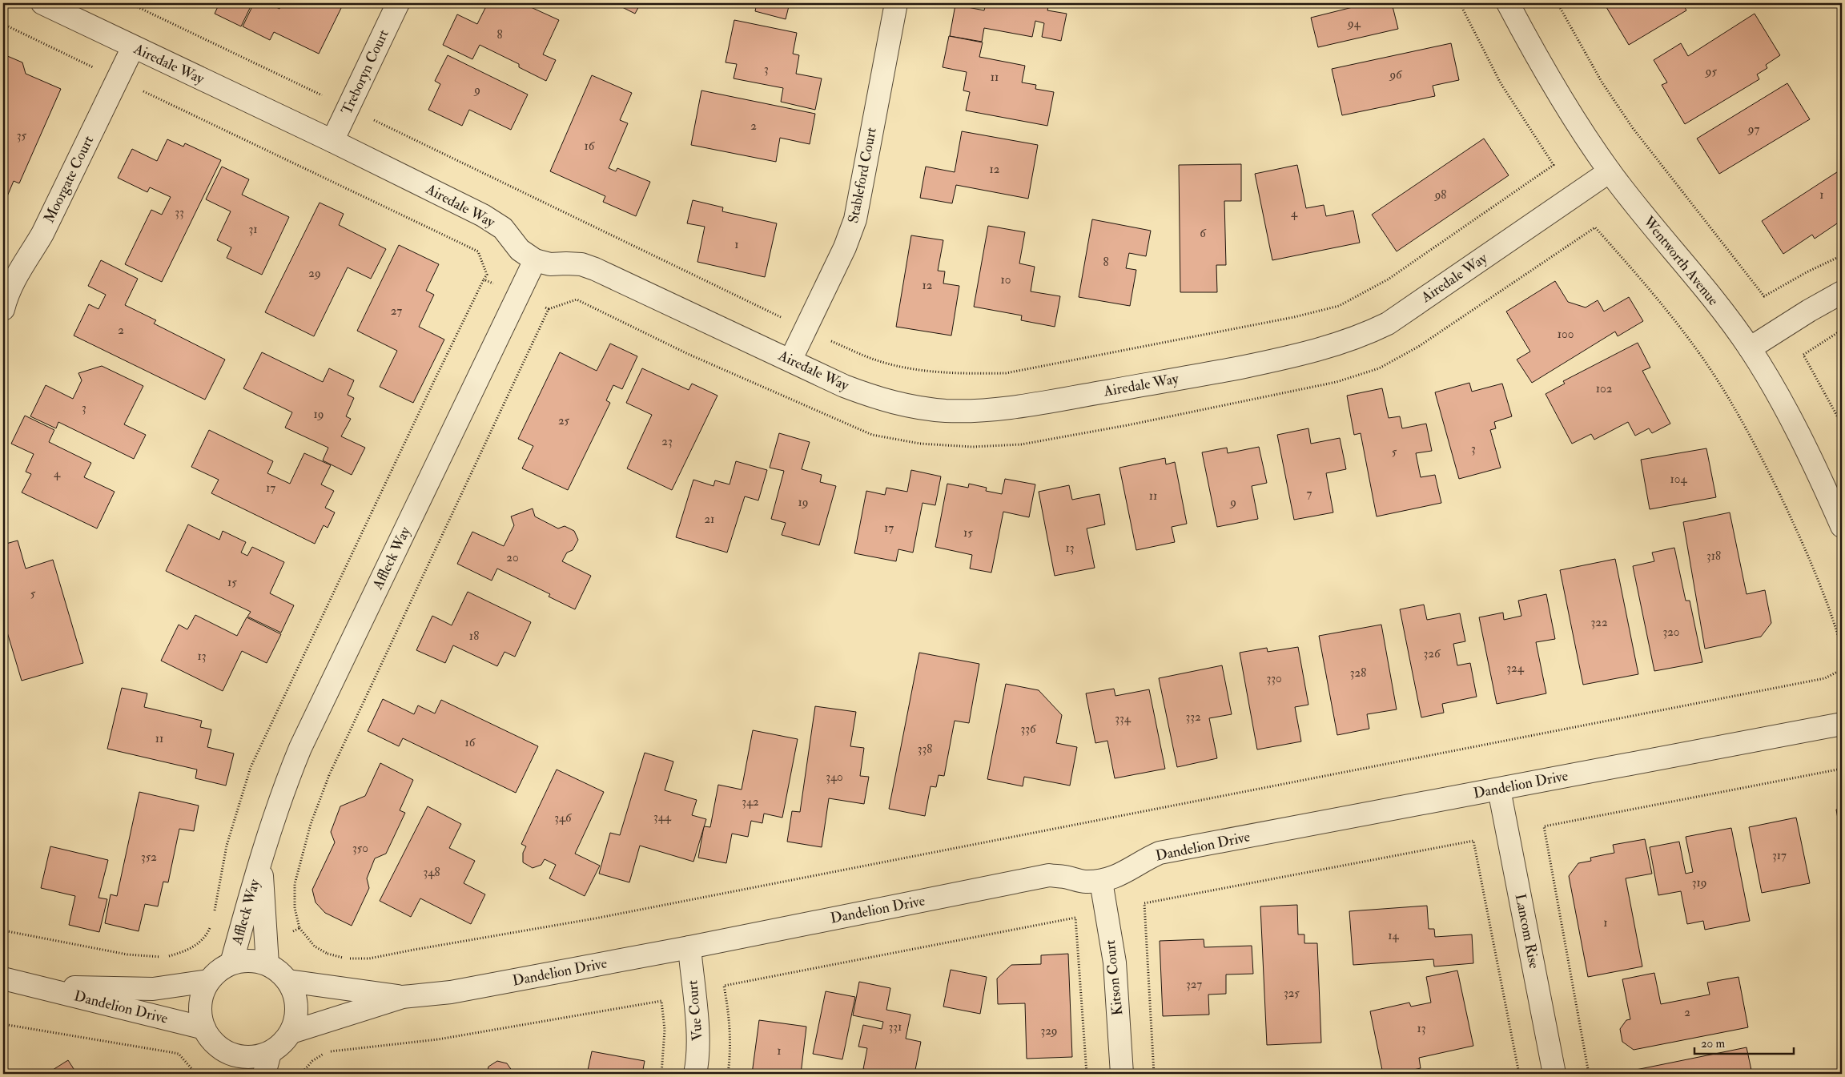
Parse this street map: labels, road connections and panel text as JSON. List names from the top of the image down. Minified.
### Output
{"streets":{"street":["Airedale Way","Treboryn Court","Stableford Court","Moorgate Court","Wentworth Avenue","Affleck Way","Dandelion Drive","Lancom Rise","Kitson Court","Vue Court"]},"crossings":[["Airedale Way","Treboryn Court"],["Airedale Way","Stableford Court"],["Airedale Way","Moorgate Court"],["Airedale Way","Wentworth Avenue"],["Airedale Way","Affleck Way"],["Affleck Way","Dandelion Drive"],["Dandelion Drive","Lancom Rise"],["Dandelion Drive","Kitson Court"],["Dandelion Drive","Vue Court"]],"house_numbers":["94","8","3","95","96","11","9","2","97","35","16","12","98","1","33","4","31","6","1","8","29","10","12","27","2","100","102","3","19","25","23","3","5","4","104","17","7","11","19","9","21","17","15","13","318","20","15","5","322","320","18","326","13","324","328","330","332","334","336","11","16","338","340","342","344","346","350","317","352","348","319","1","14","327","325","2","331","13","329","1"],"scale_bar":"20 m"}
